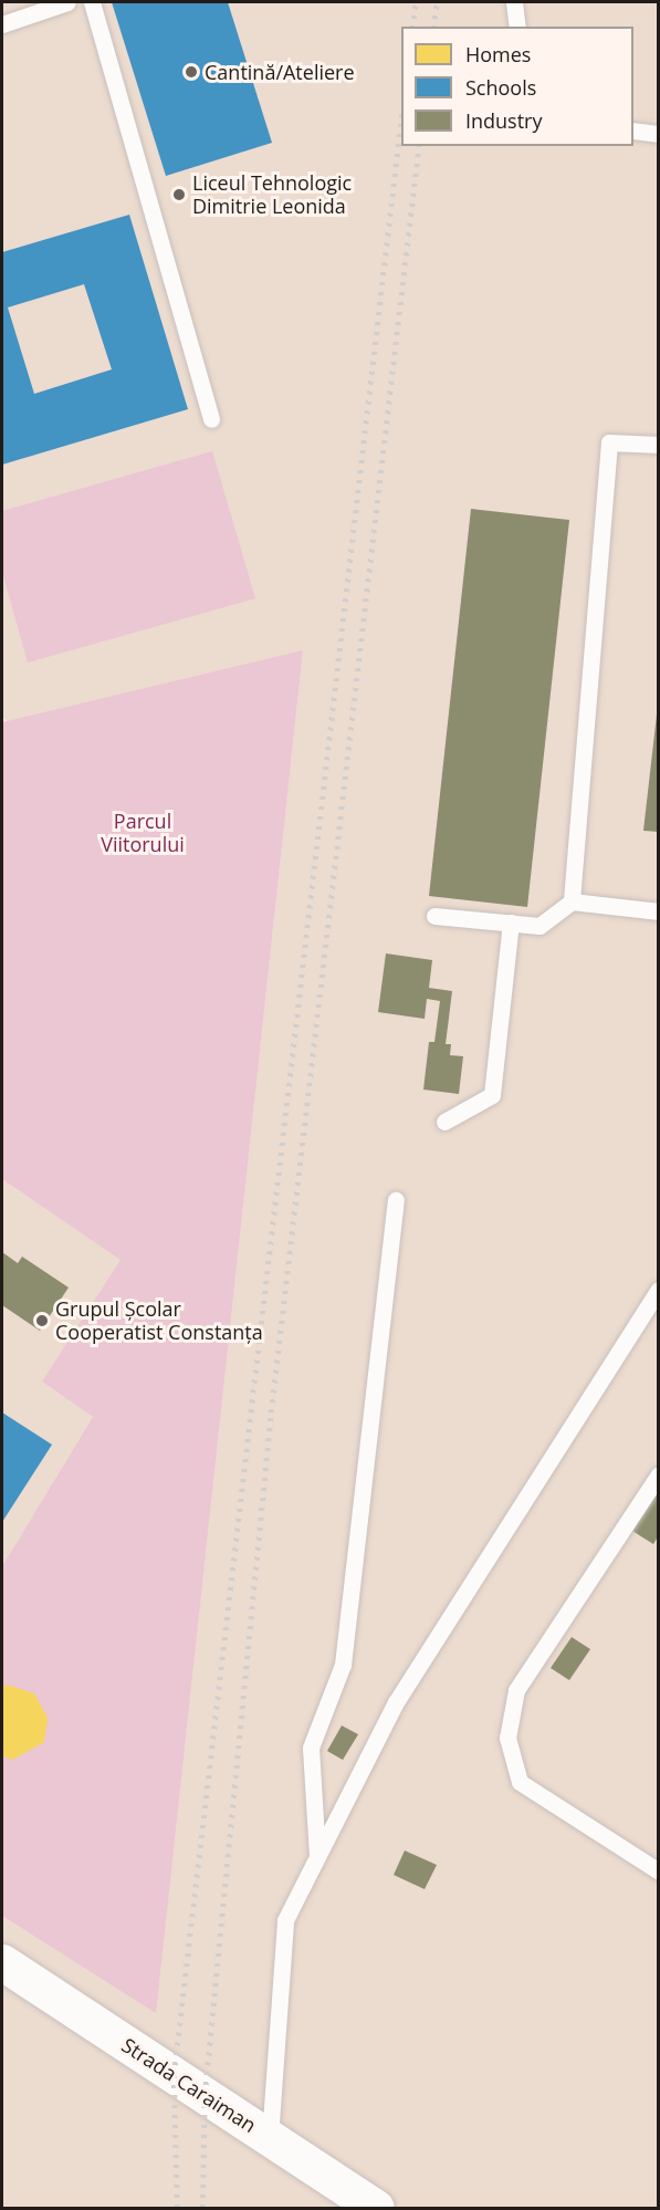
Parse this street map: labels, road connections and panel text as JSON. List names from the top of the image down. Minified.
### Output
{"streets":{"street":["Strada Caraiman"]},"parks":["Parcul Viitorului"],"places":["Cantină/Ateliere","Liceul Tehnologic Dimitrie Leonida","Grupul Școlar Cooperatist Constanța"],"legend":["Homes","Schools","Industry"]}
